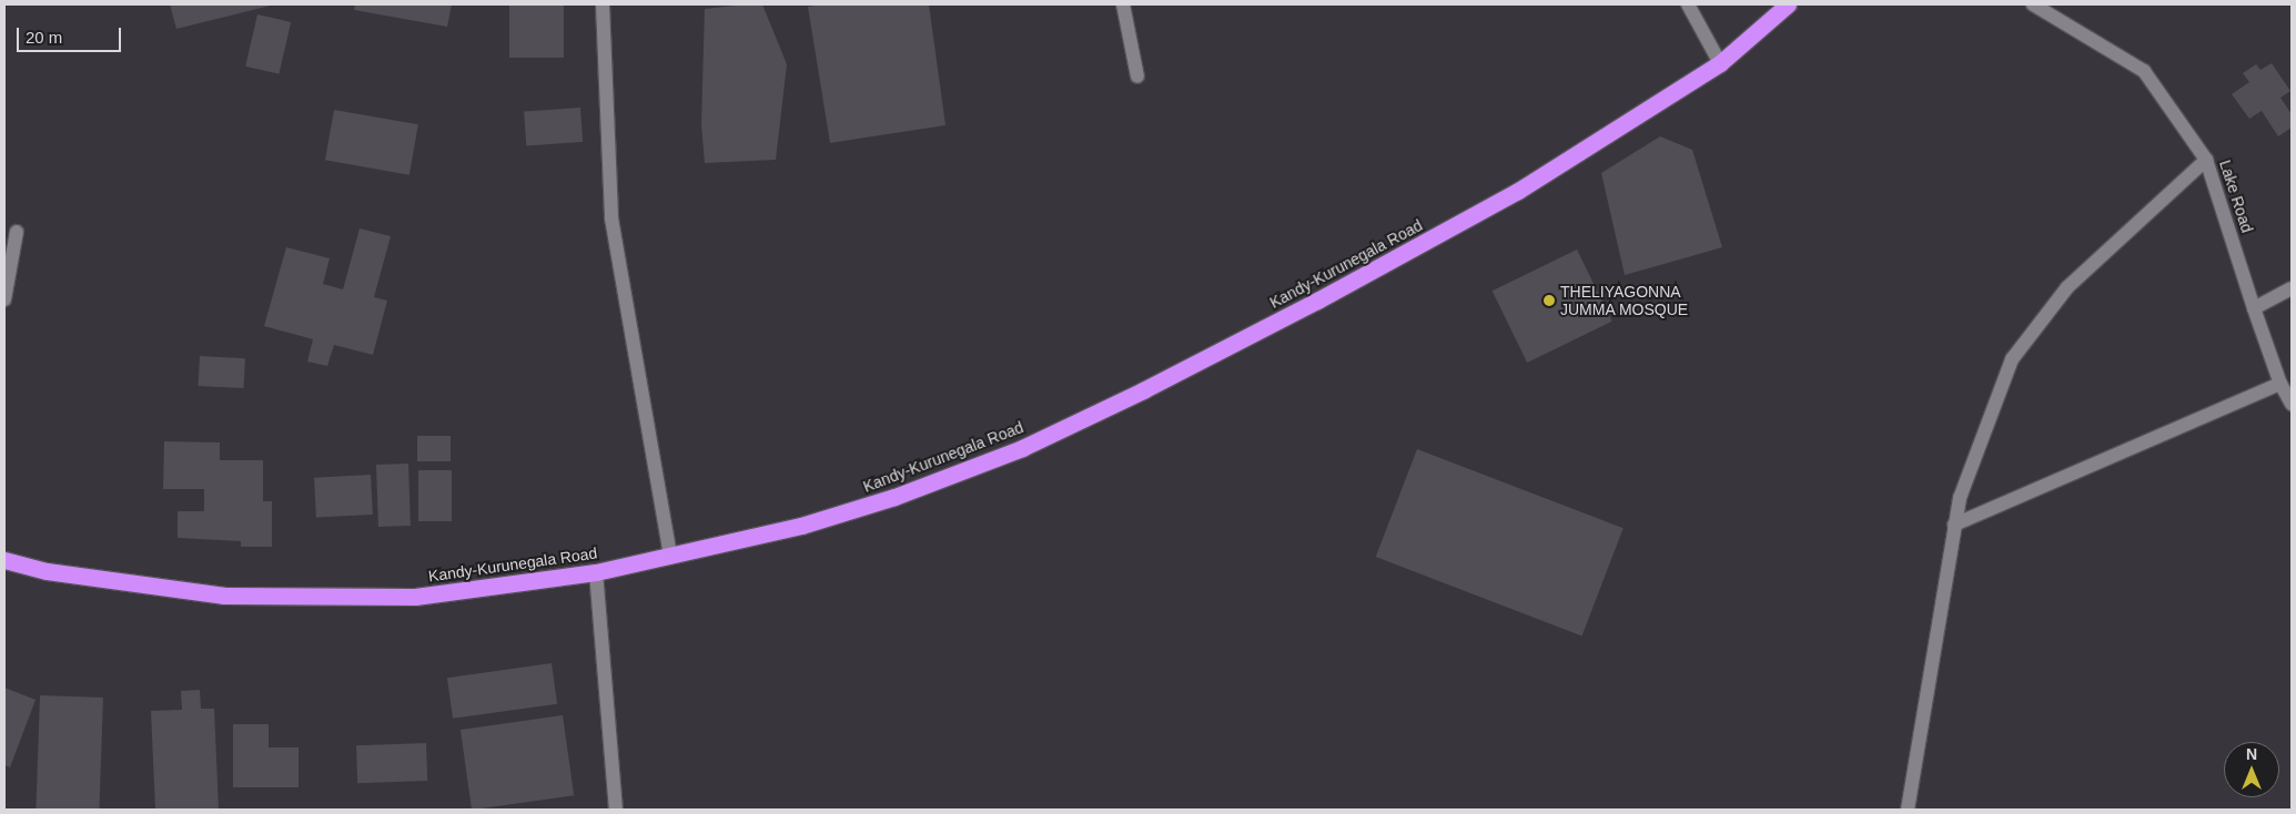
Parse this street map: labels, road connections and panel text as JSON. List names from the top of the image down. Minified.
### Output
{"streets":{"highway":["Kandy-Kurunegala Road"],"street":["Lake Road"]},"places":["THELIYAGONNA JUMMA MOSQUE"],"scale_bar":"20 m","north":"top"}
